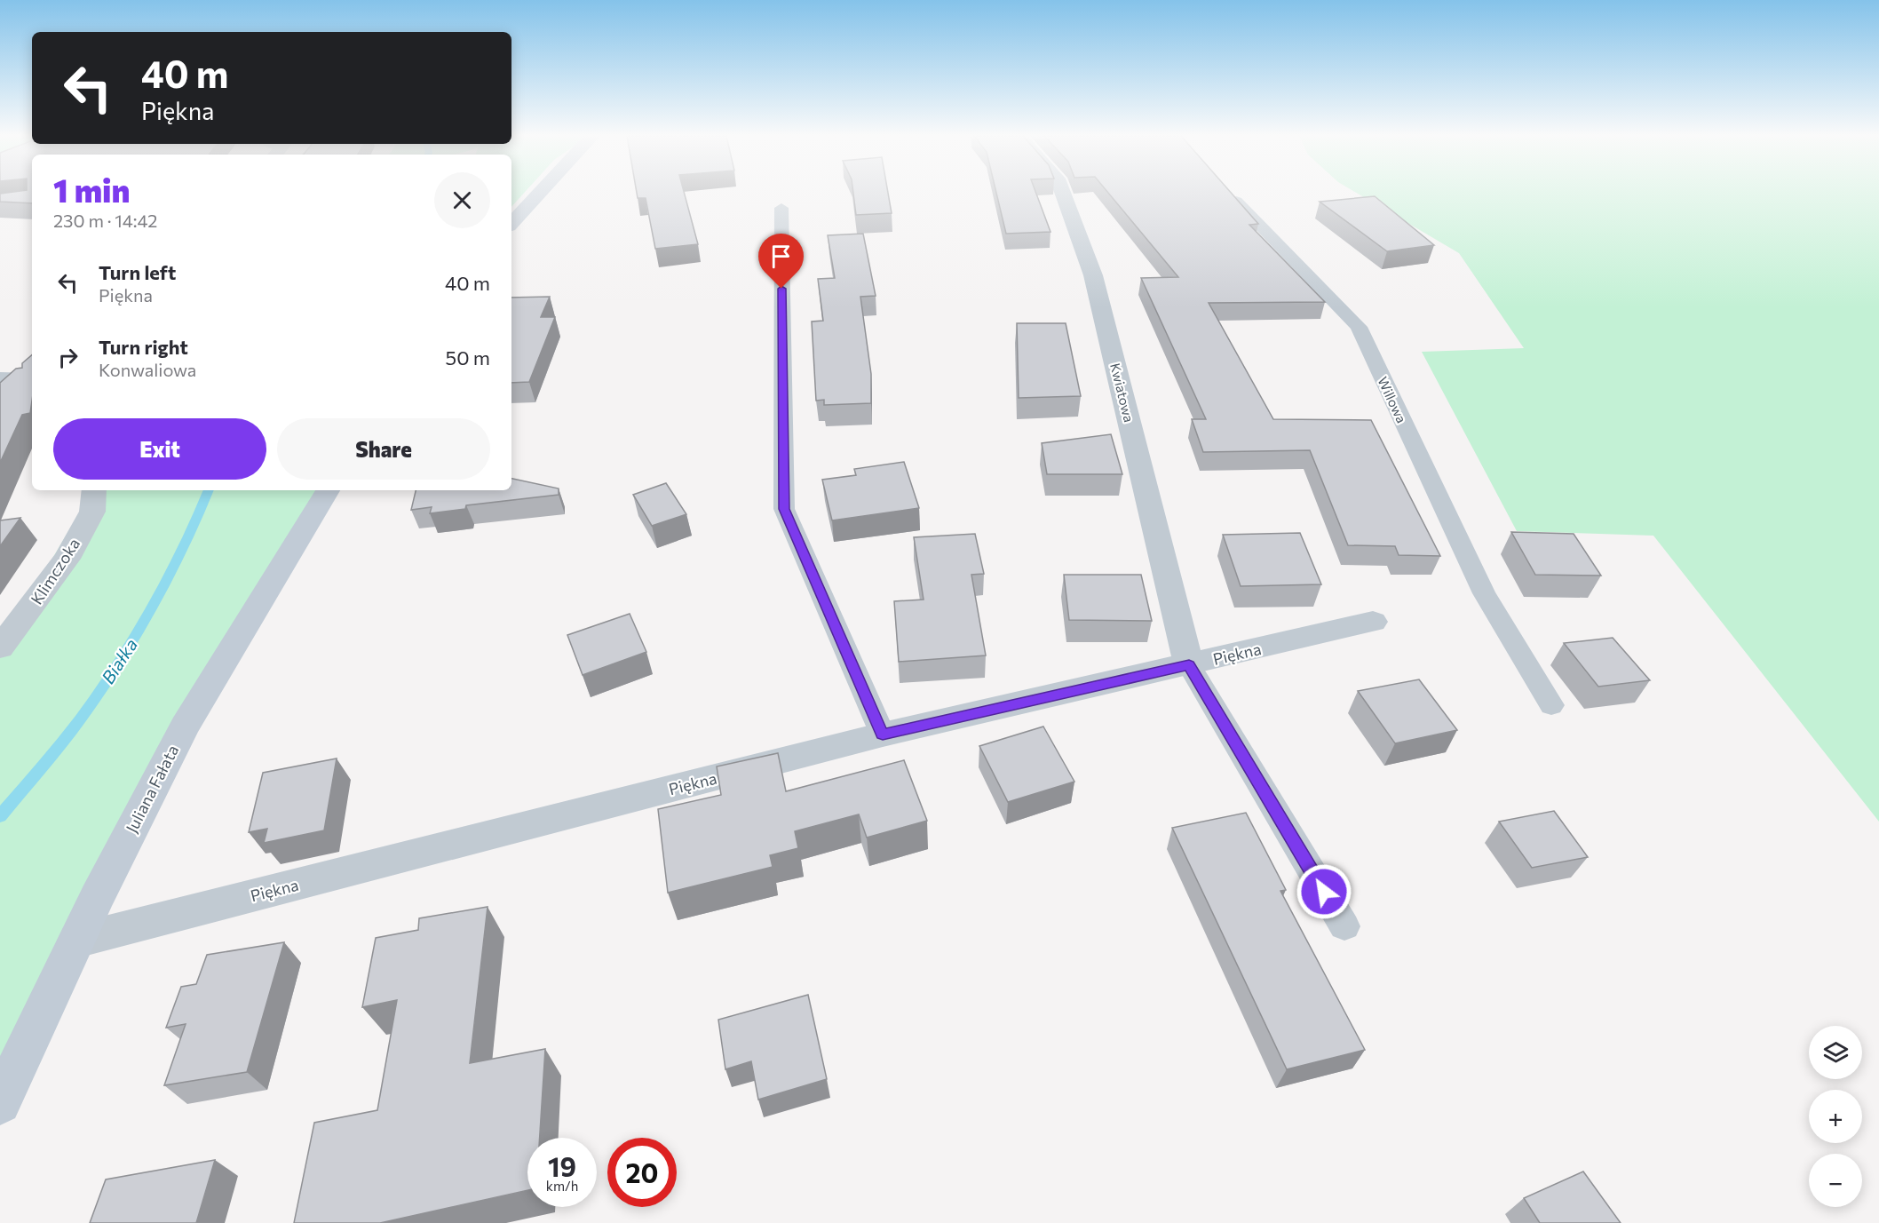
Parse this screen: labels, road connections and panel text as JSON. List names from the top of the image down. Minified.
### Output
{"streets":{"street":["Kwiatowa","Klimczoka","Piękna","Juliana Fałata"],"lane":["Willowa"]},"crossings":[["Kwiatowa","Piękna"],["Piękna","Juliana Fałata"]],"water":["Białka"],"page":{"turn":["40 m","Piękna"],"heading":["1 min","230 m · 14:42"],"list":[{"name":"Turn left","note":"Piękna","value":"40 m"},{"name":"Turn right","note":"Konwaliowa","value":"50 m"}],"buttons":["Exit","Share"],"map_buttons":["+","−"],"speed":"19 km/h","limit":"20"}}
